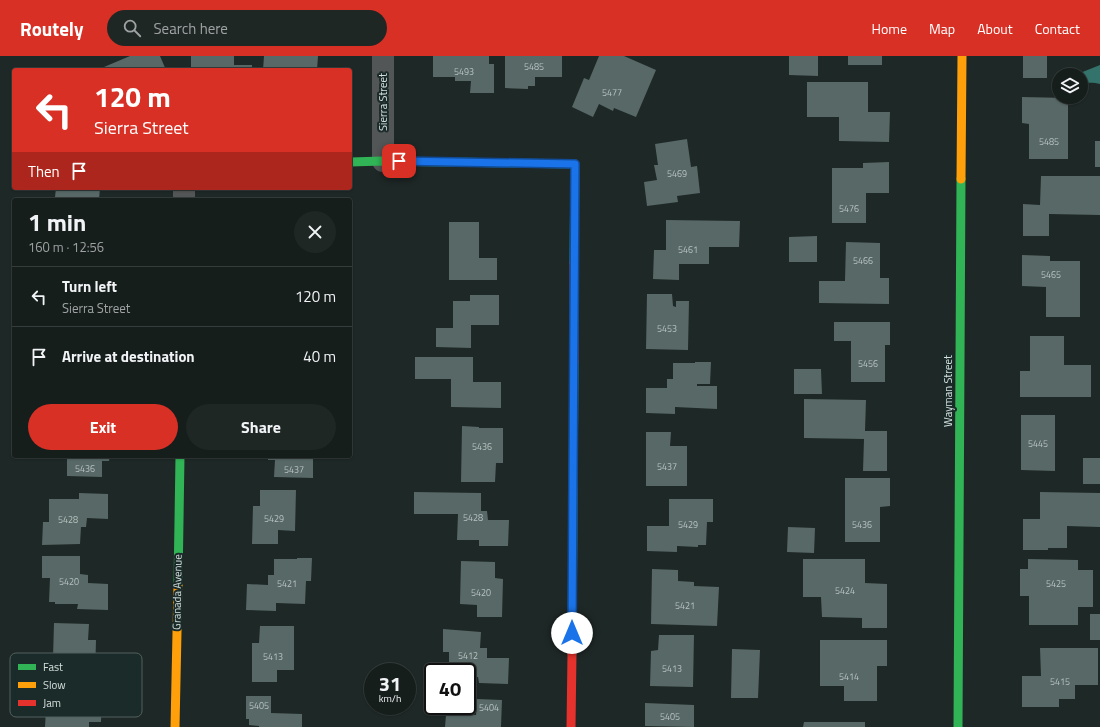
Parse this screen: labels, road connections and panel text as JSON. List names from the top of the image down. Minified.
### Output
{"streets":{"street":["Sierra Street","Wayman Street","Granada Avenue"]},"house_numbers":["5485","5493","5477","5485","5469","5476","5461","5466","5465","5453","5456","5445","5436","5437","5436","5437","5428","5429","5428","5429","5436","5420","5421","5425","5424","5420","5421","5412","5413","5413","5414","5415","5405","5404","5405"],"legend":["Fast","Slow","Jam"],"page":{"header":"Routely","search":"Search here","nav":["Home","Map","About","Contact"],"turn":["120 m","Sierra Street"],"then":"Then","heading":["1 min","160 m · 12:56"],"list":[{"name":"Turn left","note":"Sierra Street","value":"120 m"},{"name":"Arrive at destination","value":"40 m"}],"buttons":["Exit","Share"],"speed":"31 km/h","limit":"40"}}
